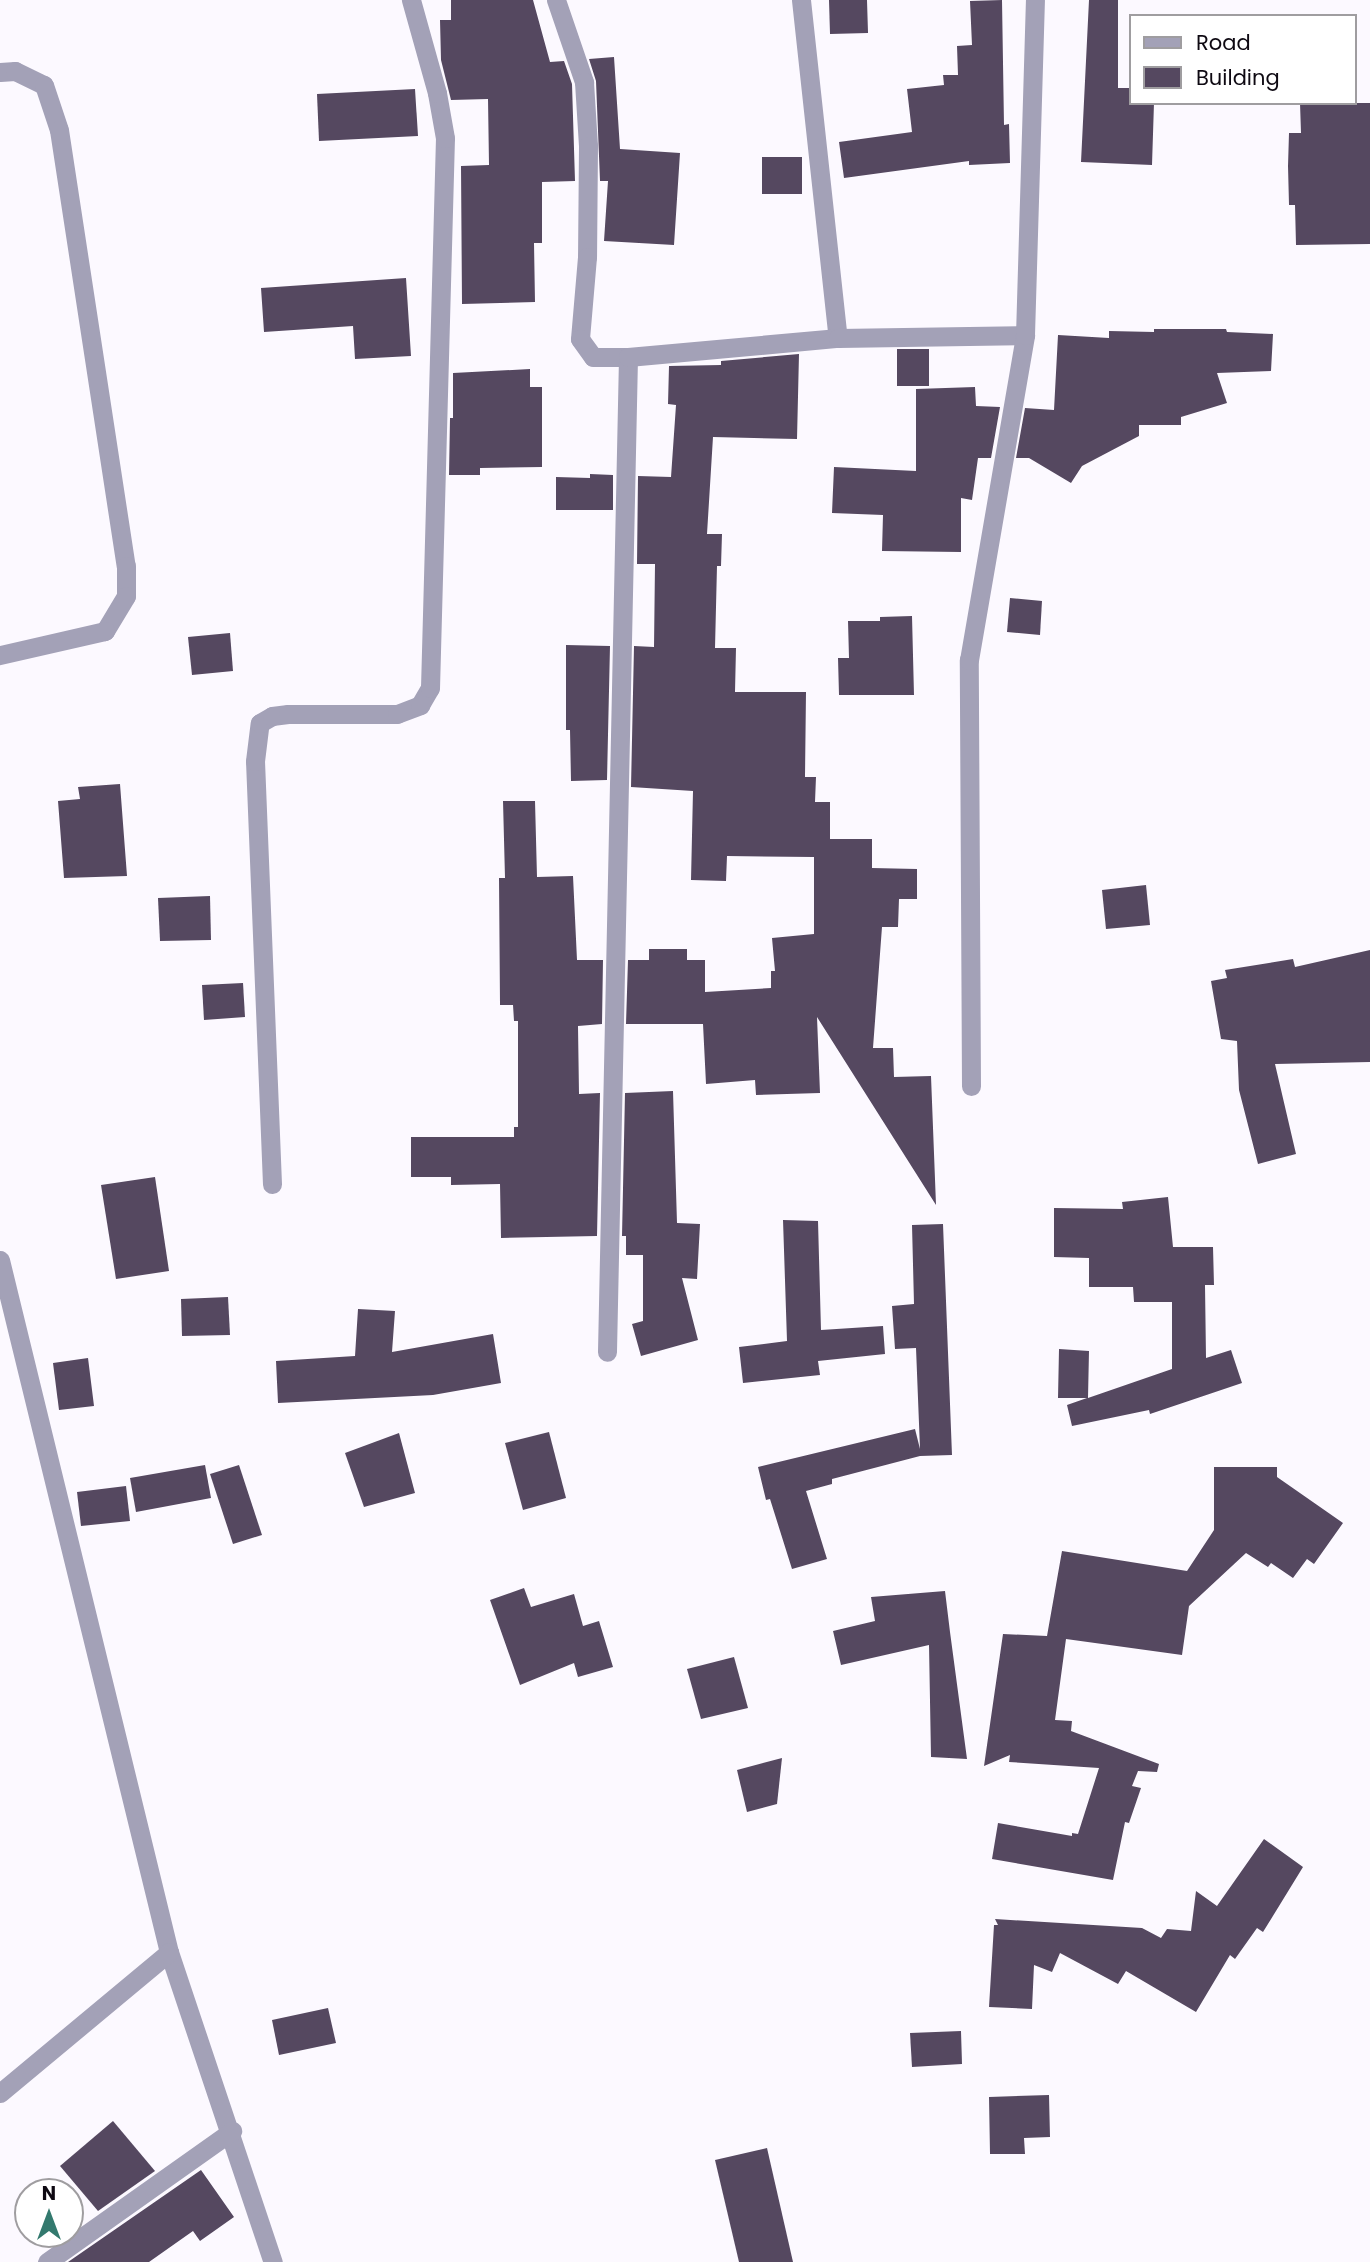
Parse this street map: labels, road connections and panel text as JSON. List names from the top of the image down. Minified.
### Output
{"legend":["Road","Building"],"north":"top"}
